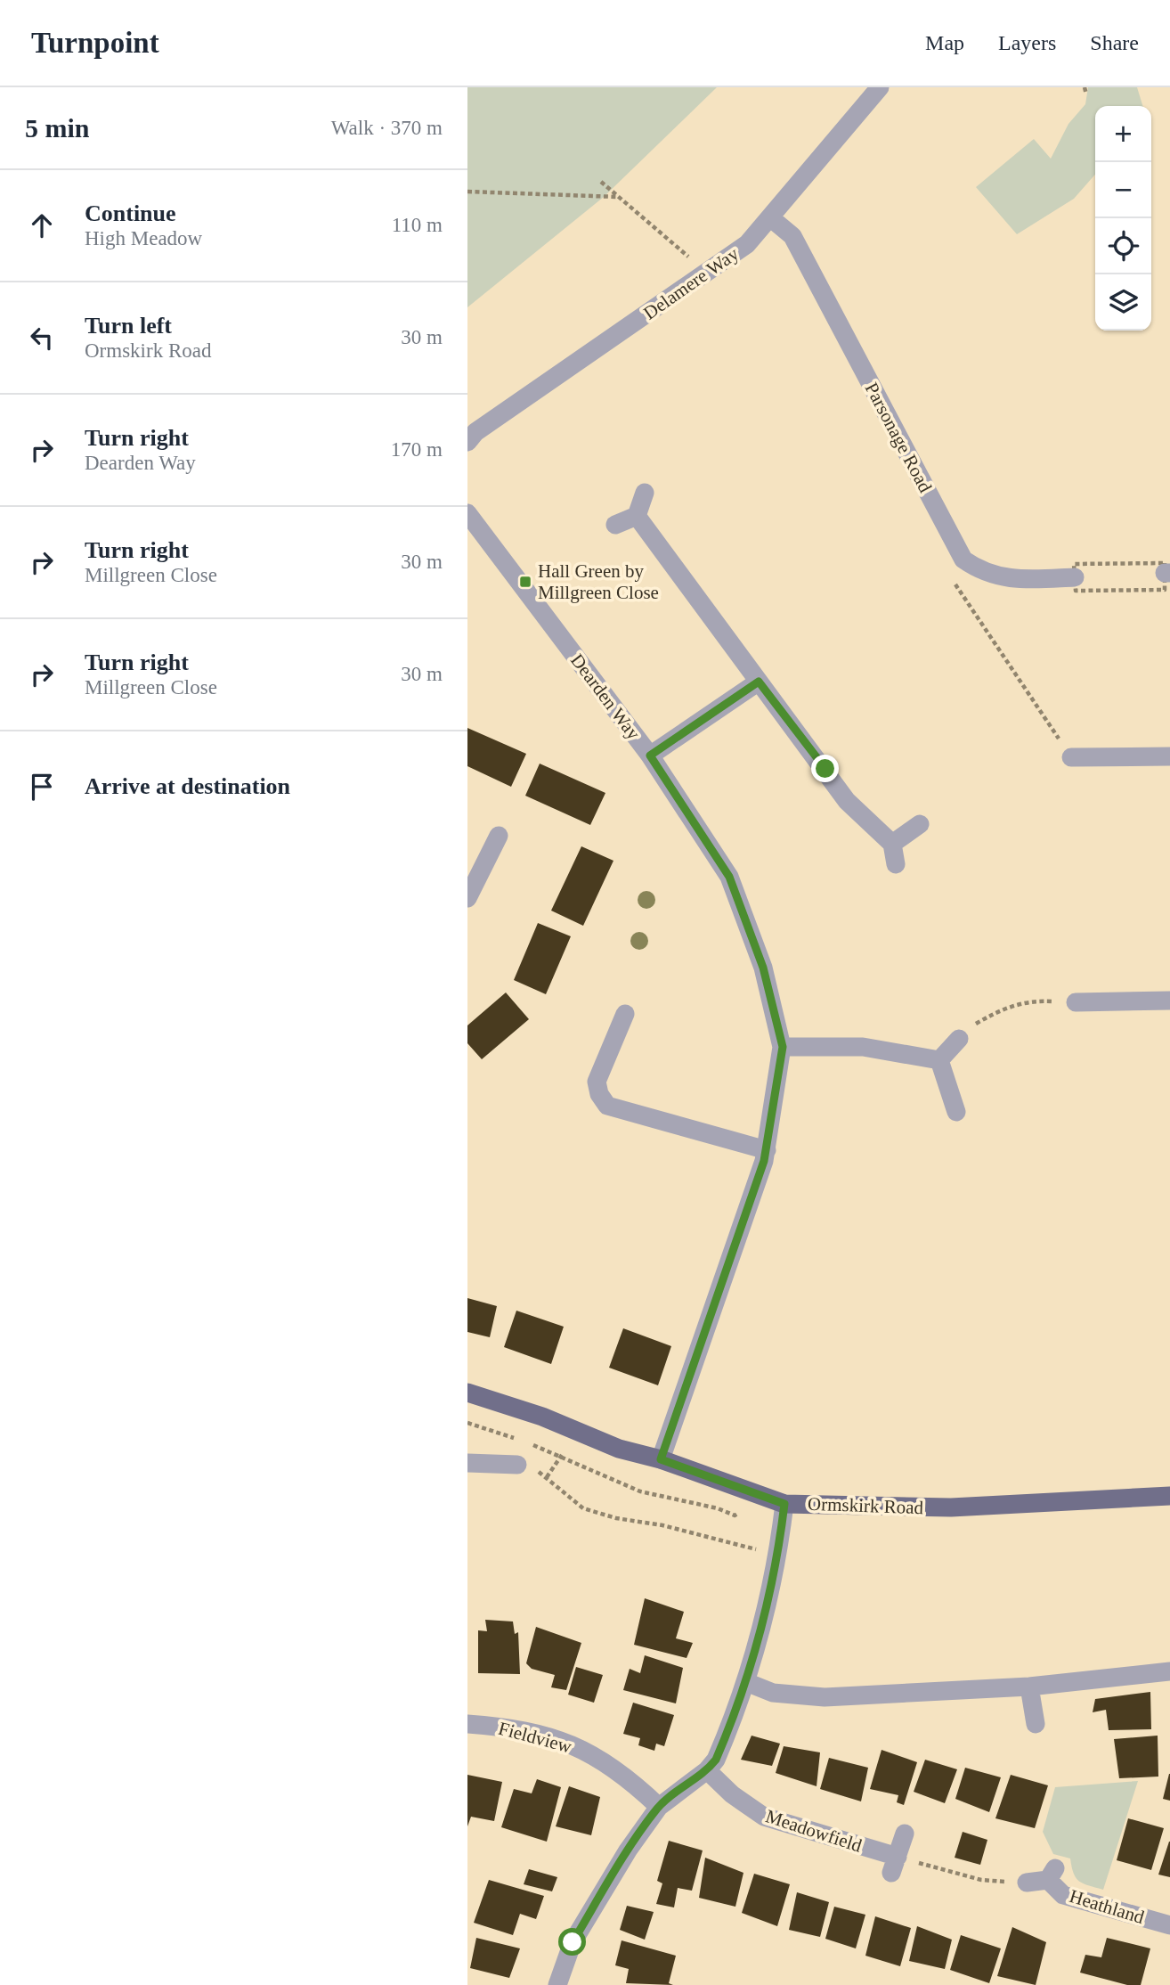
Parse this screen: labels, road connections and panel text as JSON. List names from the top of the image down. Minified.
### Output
{"streets":{"main road":["Ormskirk Road"],"street":["Delamere Way","Parsonage Road","Dearden Way","Fieldview","Meadowfield","Heathland"]},"crossings":[["Delamere Way","Parsonage Road"],["Dearden Way","Ormskirk Road"]],"places":{"transit":["Hall Green by Millgreen Close"]},"page":{"header":"Turnpoint","nav":["Map","Layers","Share"],"heading":["5 min","Walk · 370 m"],"map_buttons":["+","−"],"list":[["Continue","High Meadow","110 m"],["Turn left","Ormskirk Road","30 m"],["Turn right","Dearden Way","170 m"],["Turn right","Millgreen Close","30 m"],["Turn right","Millgreen Close","30 m"],"Arrive at destination"]}}
